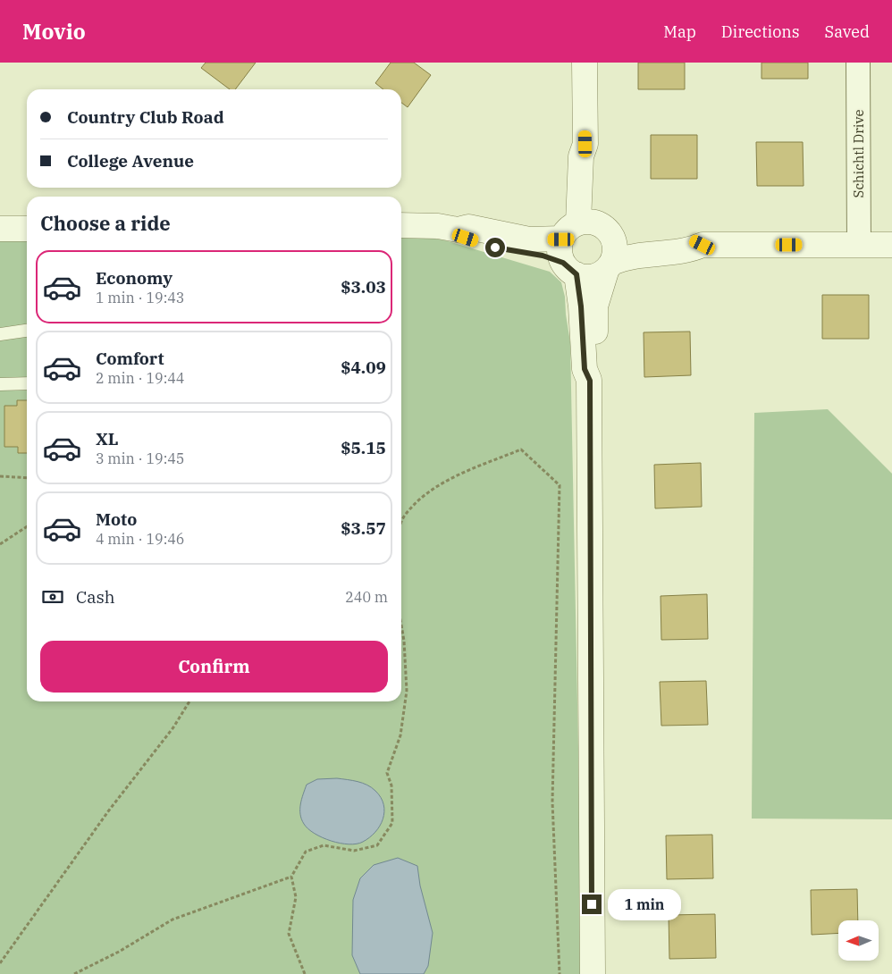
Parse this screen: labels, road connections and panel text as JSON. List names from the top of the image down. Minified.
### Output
{"streets":{"street":["Schichtl Drive"]},"north":"left","page":{"header":"Movio","nav":["Map","Directions","Saved"],"banner":["Country Club Road","College Avenue"],"heading":"Choose a ride","list":[{"name":"Economy","note":"1 min · 19:43","value":"$3.03"},{"name":"Comfort","note":"2 min · 19:44","value":"$4.09"},{"name":"XL","note":"3 min · 19:45","value":"$5.15"},{"name":"Moto","note":"4 min · 19:46","value":"$3.57"}],"pay":["Cash","240 m"],"buttons":"Confirm","bubble":"1 min"}}
